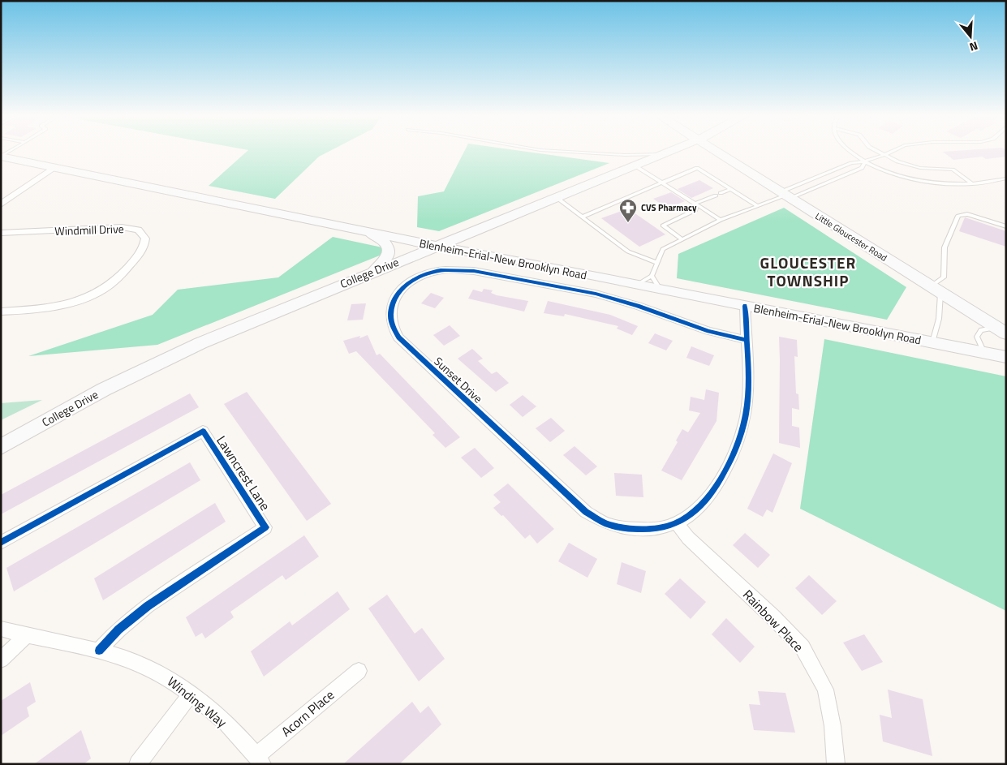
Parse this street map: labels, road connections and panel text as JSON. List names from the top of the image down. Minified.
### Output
{"streets":{"main road":["Little Gloucester Road","Blenheim-Erial-New Brooklyn Road","College Drive"],"street":["Windmill Drive","Sunset Drive","Lawncrest Lane","Rainbow Place","Winding Way","Acorn Place"]},"crossings":[["Blenheim-Erial-New Brooklyn Road","College Drive"],["Blenheim-Erial-New Brooklyn Road","Sunset Drive"],["Sunset Drive","Rainbow Place"],["Lawncrest Lane","Winding Way"],["Winding Way","Acorn Place"]],"districts":["GLOUCESTER TOWNSHIP"],"places":{"pharmacy":["CVS Pharmacy"]},"north":"bottom"}
